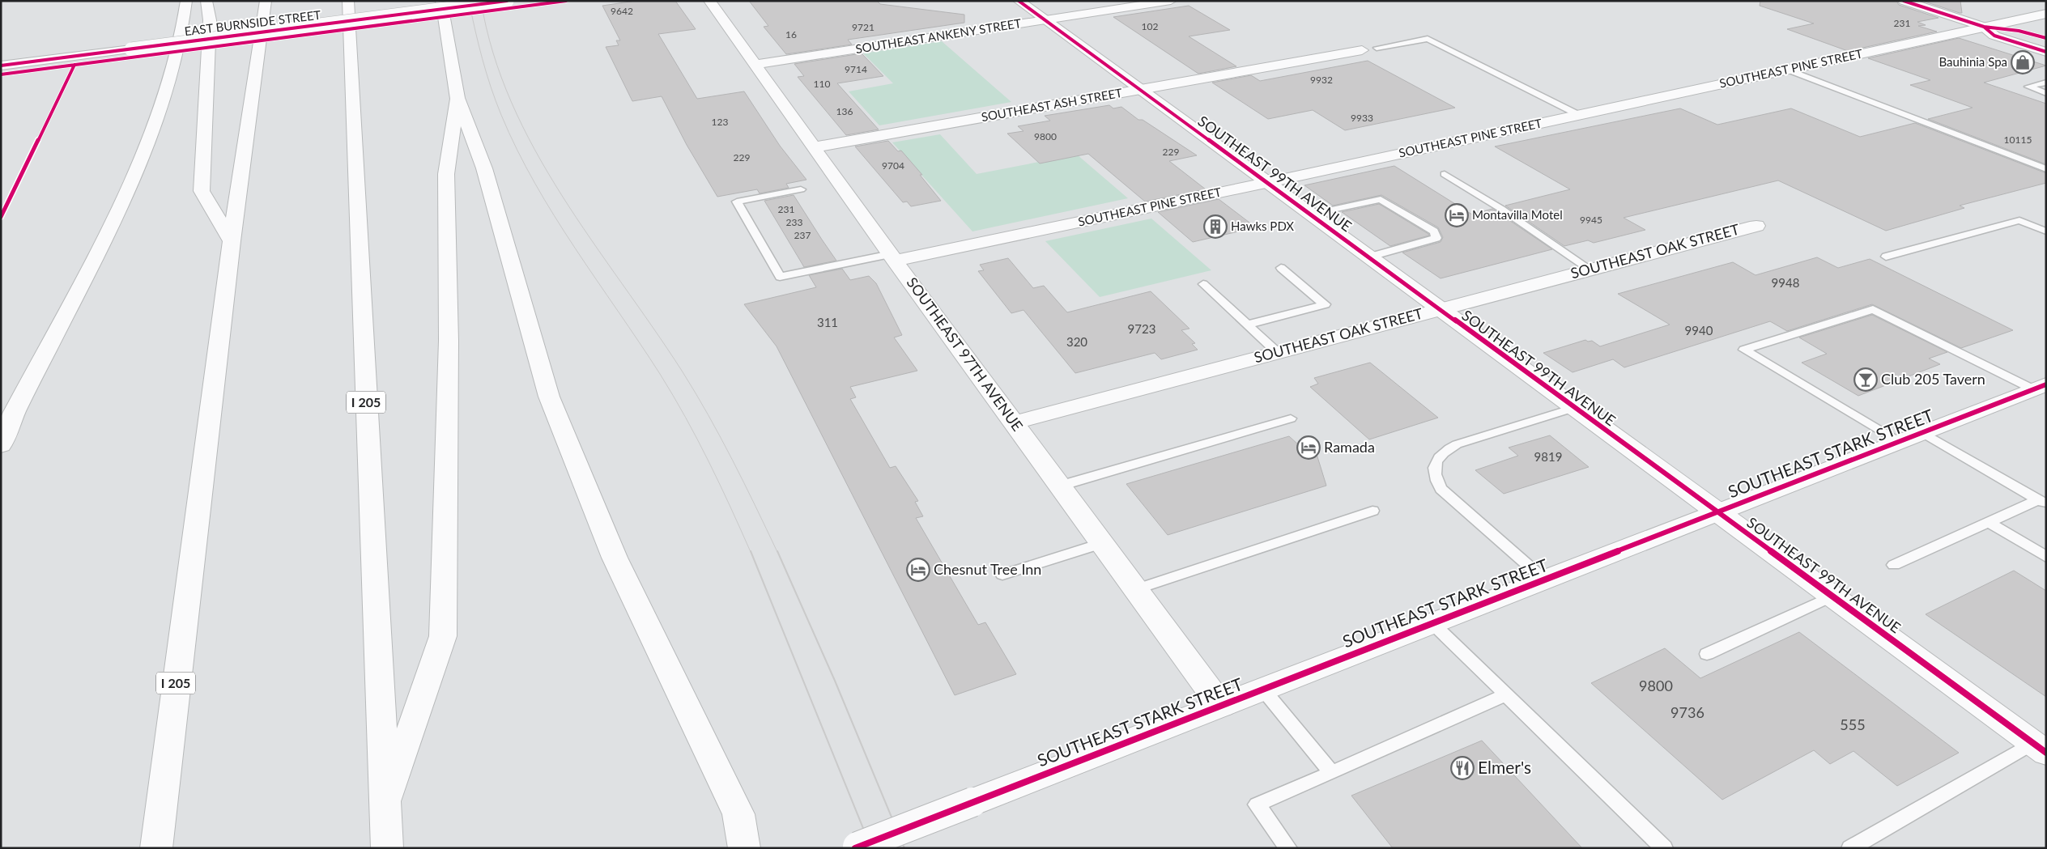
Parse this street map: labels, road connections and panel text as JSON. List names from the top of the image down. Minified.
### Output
{"streets":{"main road":["EAST BURNSIDE STREET","SOUTHEAST ANKENY STREET","SOUTHEAST PINE STREET","SOUTHEAST ASH STREET","SOUTHEAST 99TH AVENUE","SOUTHEAST OAK STREET","SOUTHEAST 97TH AVENUE","I 205","SOUTHEAST STARK STREET"]},"crossings":[["SOUTHEAST ANKENY STREET","SOUTHEAST 99TH AVENUE"],["SOUTHEAST ANKENY STREET","SOUTHEAST 97TH AVENUE"],["SOUTHEAST PINE STREET","SOUTHEAST 99TH AVENUE"],["SOUTHEAST PINE STREET","SOUTHEAST 97TH AVENUE"],["SOUTHEAST ASH STREET","SOUTHEAST 99TH AVENUE"],["SOUTHEAST ASH STREET","SOUTHEAST 97TH AVENUE"],["SOUTHEAST 99TH AVENUE","SOUTHEAST OAK STREET"],["SOUTHEAST 99TH AVENUE","SOUTHEAST STARK STREET"],["SOUTHEAST OAK STREET","SOUTHEAST 97TH AVENUE"],["SOUTHEAST 97TH AVENUE","SOUTHEAST STARK STREET"]],"places":{"shop":["Bauhinia Spa"],"hotel":["Montavilla Motel","Ramada","Chesnut Tree Inn"],"building":["Hawks PDX"],"bar":["Club 205 Tavern"],"restaurant":["Elmer's"]},"house_numbers":["9642","231","102","9721","16","9714","9932","110","136","9933","123","9800","10115","229","229","9704","231","9945","233","237","9948","311","9723","9940","320","9819","9800","9736","555"]}
